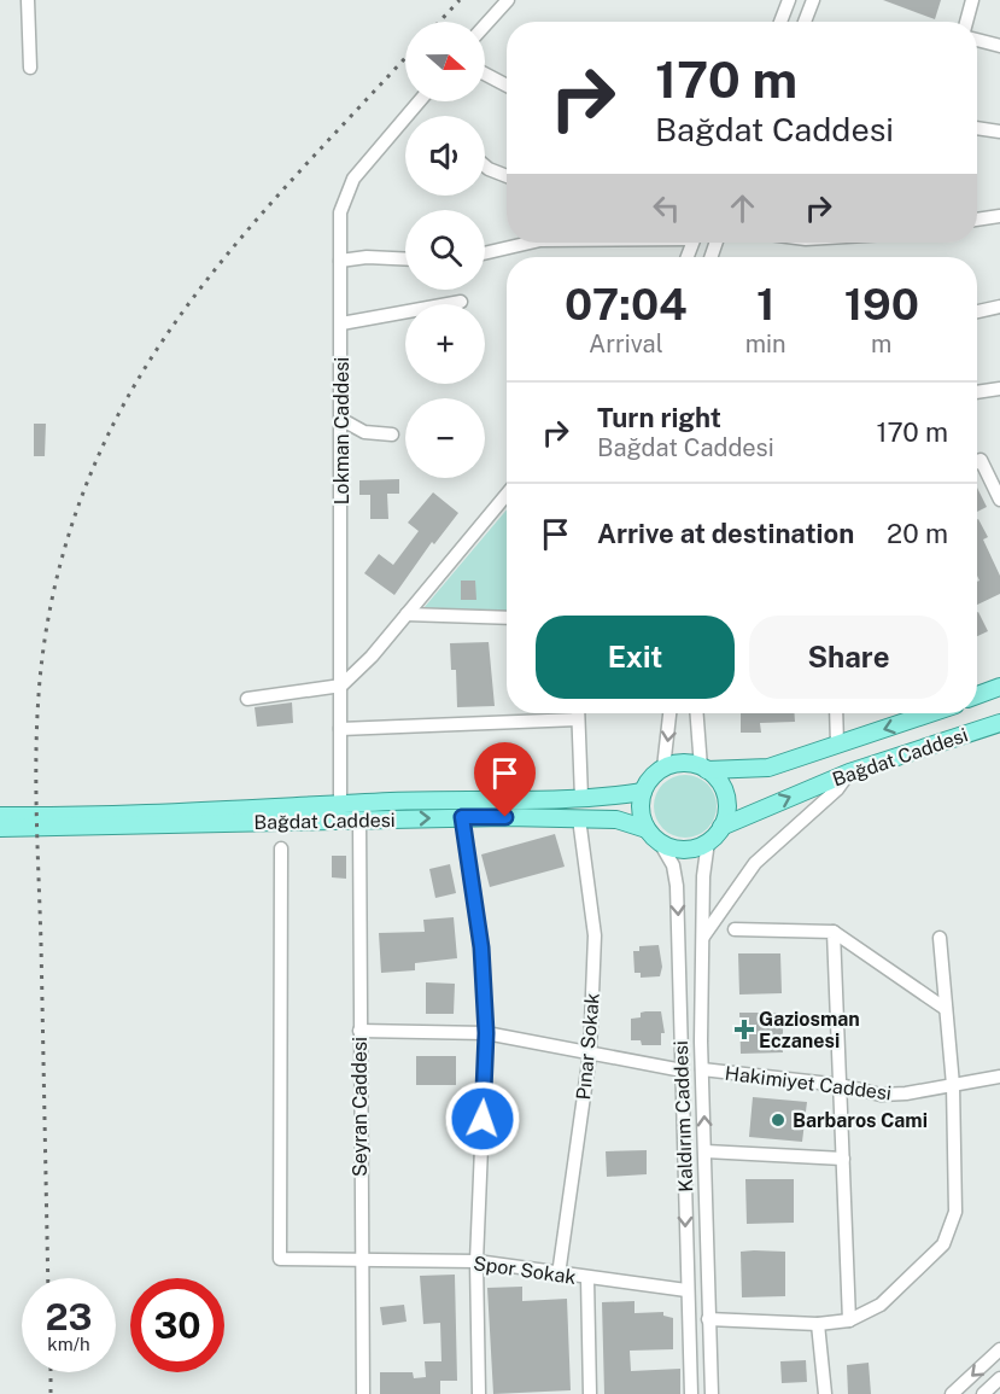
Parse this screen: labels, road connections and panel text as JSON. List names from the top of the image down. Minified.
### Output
{"streets":{"main road":["Bağdat Caddesi"],"street":["Lokman Caddesi","Pınar Sokak","Hakimiyet Caddesi","Seyran Caddesi","Kaldırım Caddesi","Spor Sokak"]},"crossings":[["Lokman Caddesi","Bağdat Caddesi"],["Bağdat Caddesi","Pınar Sokak"],["Bağdat Caddesi","Seyran Caddesi"],["Bağdat Caddesi","Kaldırım Caddesi"],["Pınar Sokak","Spor Sokak"],["Hakimiyet Caddesi","Kaldırım Caddesi"],["Seyran Caddesi","Spor Sokak"],["Kaldırım Caddesi","Spor Sokak"]],"places":{"health":["Gaziosman Eczanesi"],"other":["Barbaros Cami"]},"north":"right","page":{"map_buttons":["+","−"],"turn":["170 m","Bağdat Caddesi"],"eta":["07:04","Arrival","1","min","190","m"],"list":[{"name":"Turn right","note":"Bağdat Caddesi","value":"170 m"},{"name":"Arrive at destination","value":"20 m"}],"buttons":["Exit","Share"],"speed":"23 km/h","limit":"30"}}
